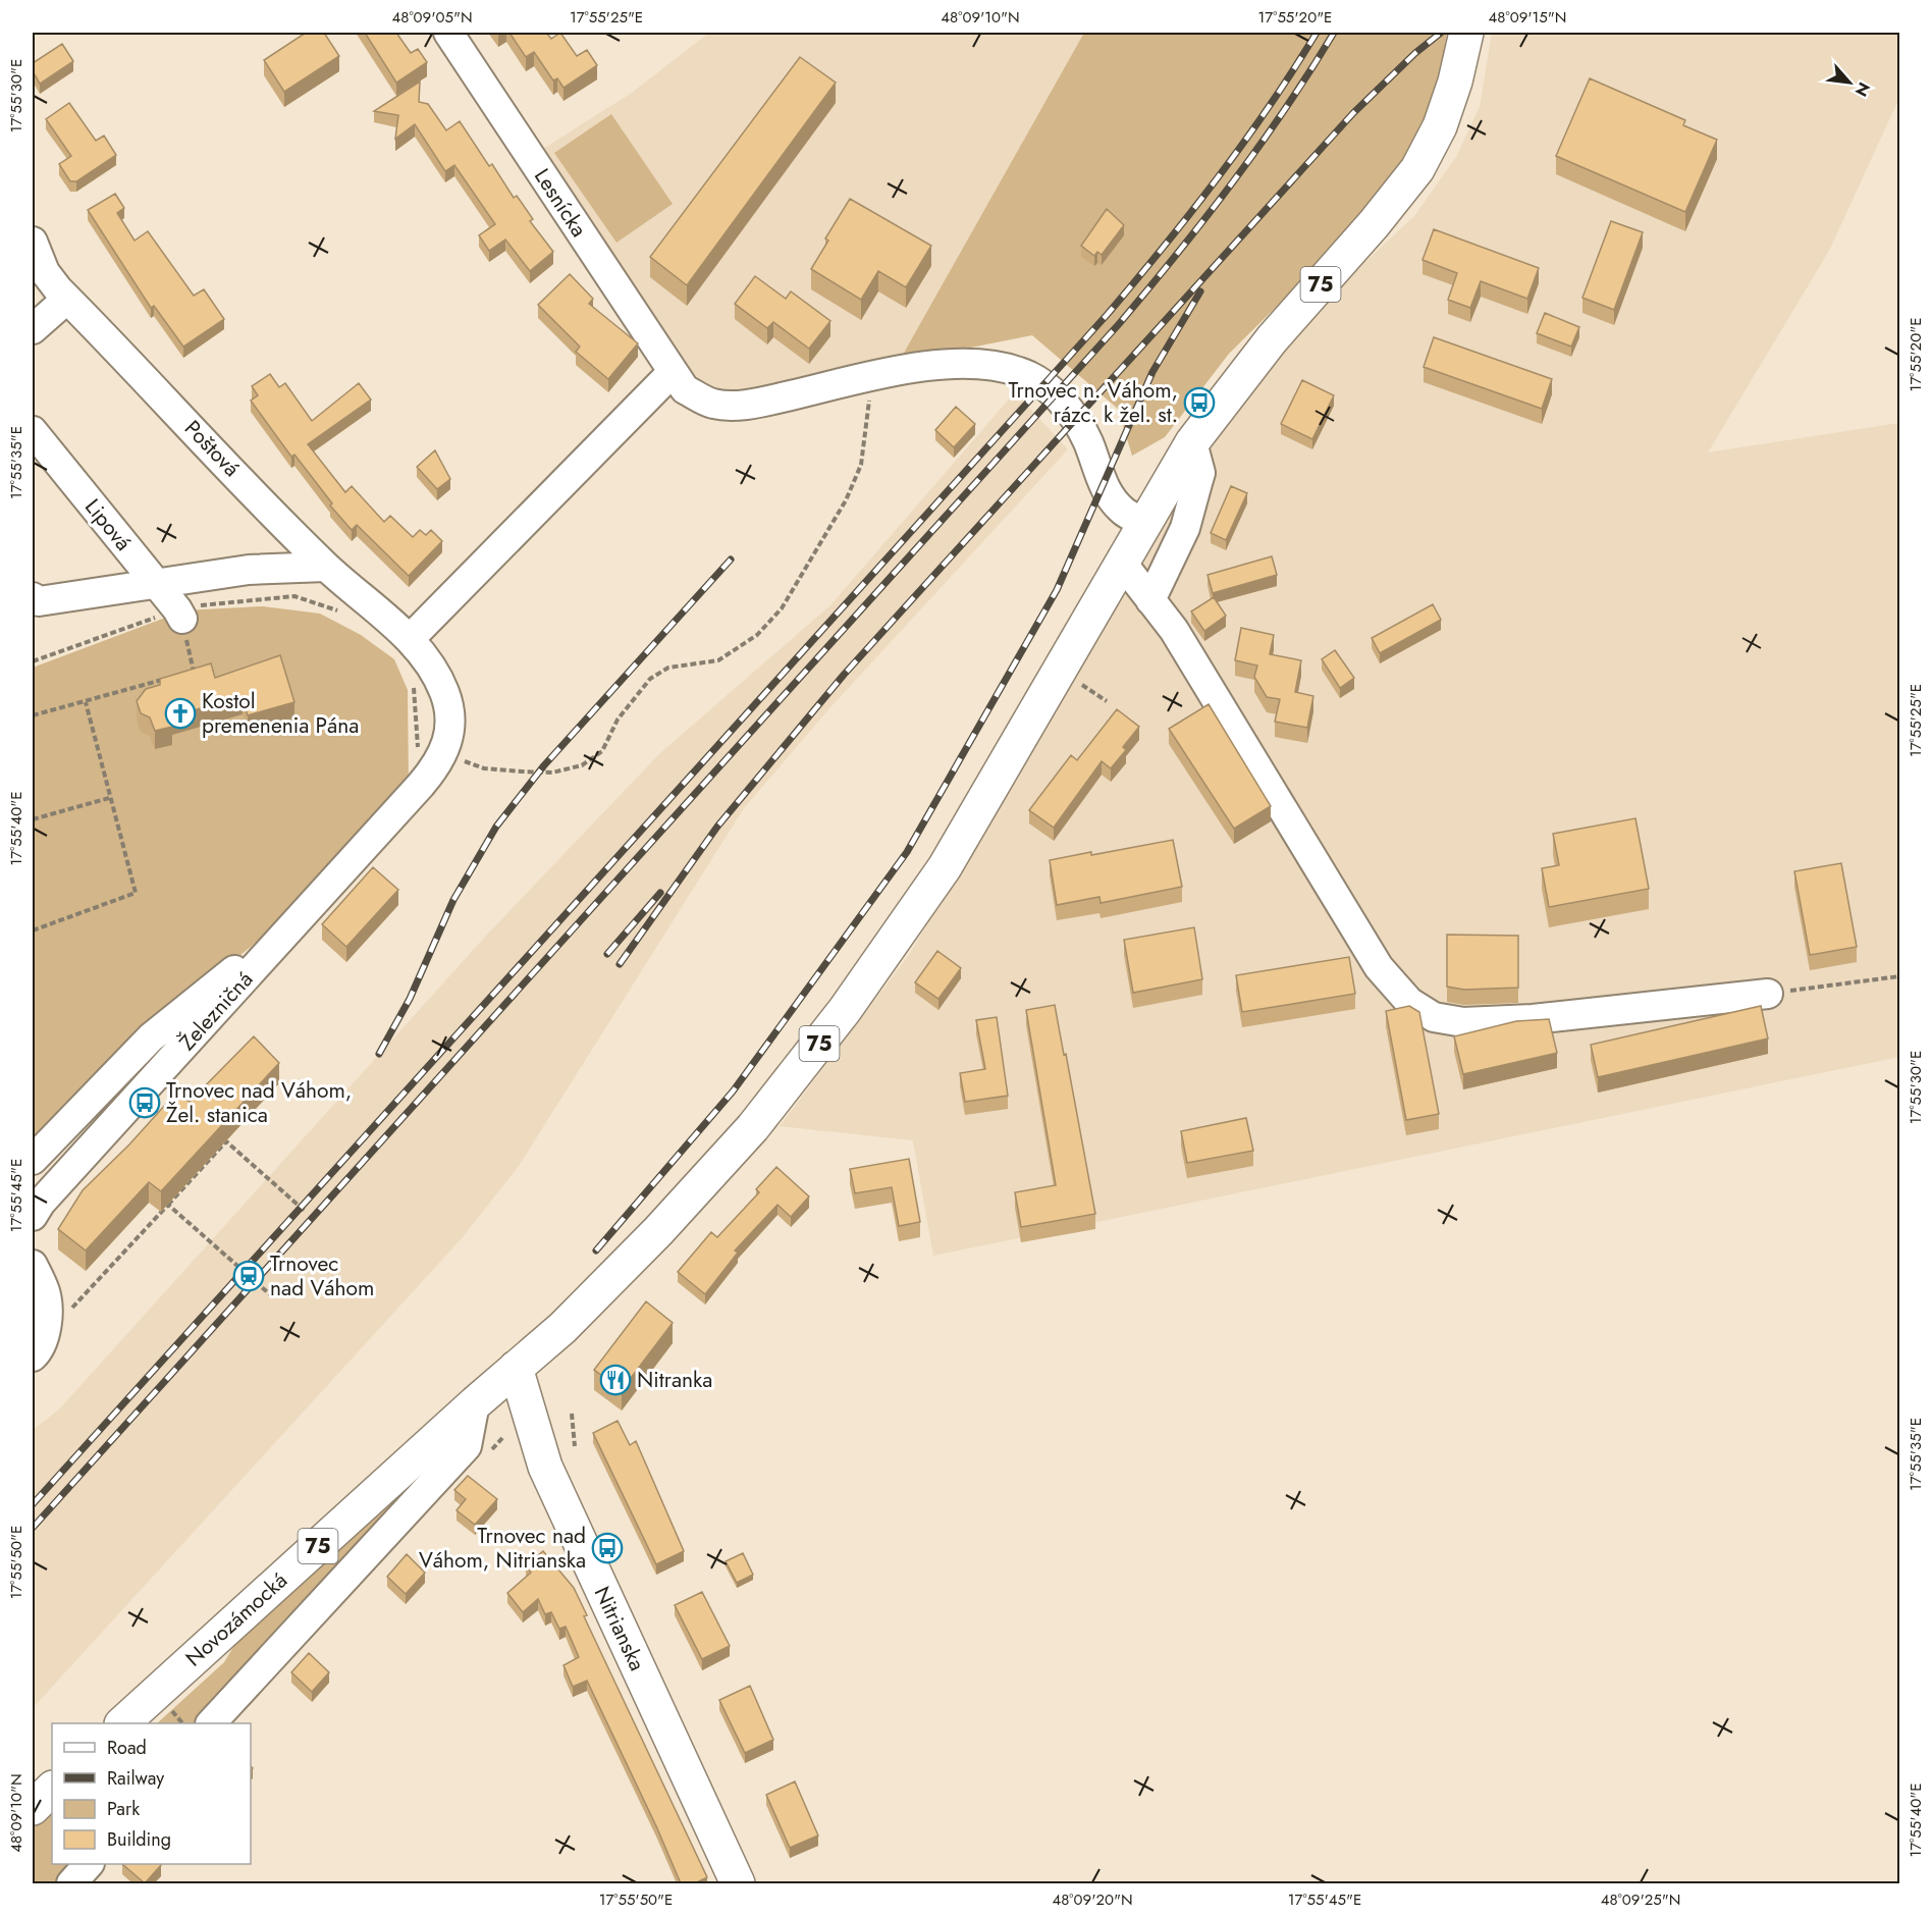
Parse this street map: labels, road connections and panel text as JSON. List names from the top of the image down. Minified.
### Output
{"streets":{"main road":["75","Novozámocká","Nitrianska"],"street":["Lesnícka","Poštová","Lipová","Železničná"]},"crossings":[["Lesnícka","75"],["75","Novozámocká"],["75","Nitrianska"],["Poštová","Železničná"],["Novozámocká","Nitrianska"]],"places":{"bus stop":["Trnovec n. Váhom, rázc. k žel. st.","Trnovec nad Váhom, Žel. stanica","Trnovec nad Váhom, Nitrianska"],"church":["Kostol premenenia Pána"],"station":["Trnovec nad Váhom"],"restaurant":["Nitranka"]},"legend":["Road","Railway","Park","Building"],"north":"bottom right","coordinates":["48°09'05\"N","17°55'25\"E","48°09'10\"N","17°55'20\"E","48°09'15\"N","17°55'30\"E","17°55'35\"E","17°55'40\"E","17°55'45\"E","17°55'50\"E","48°09'20\"N","48°09'25\"N"]}
